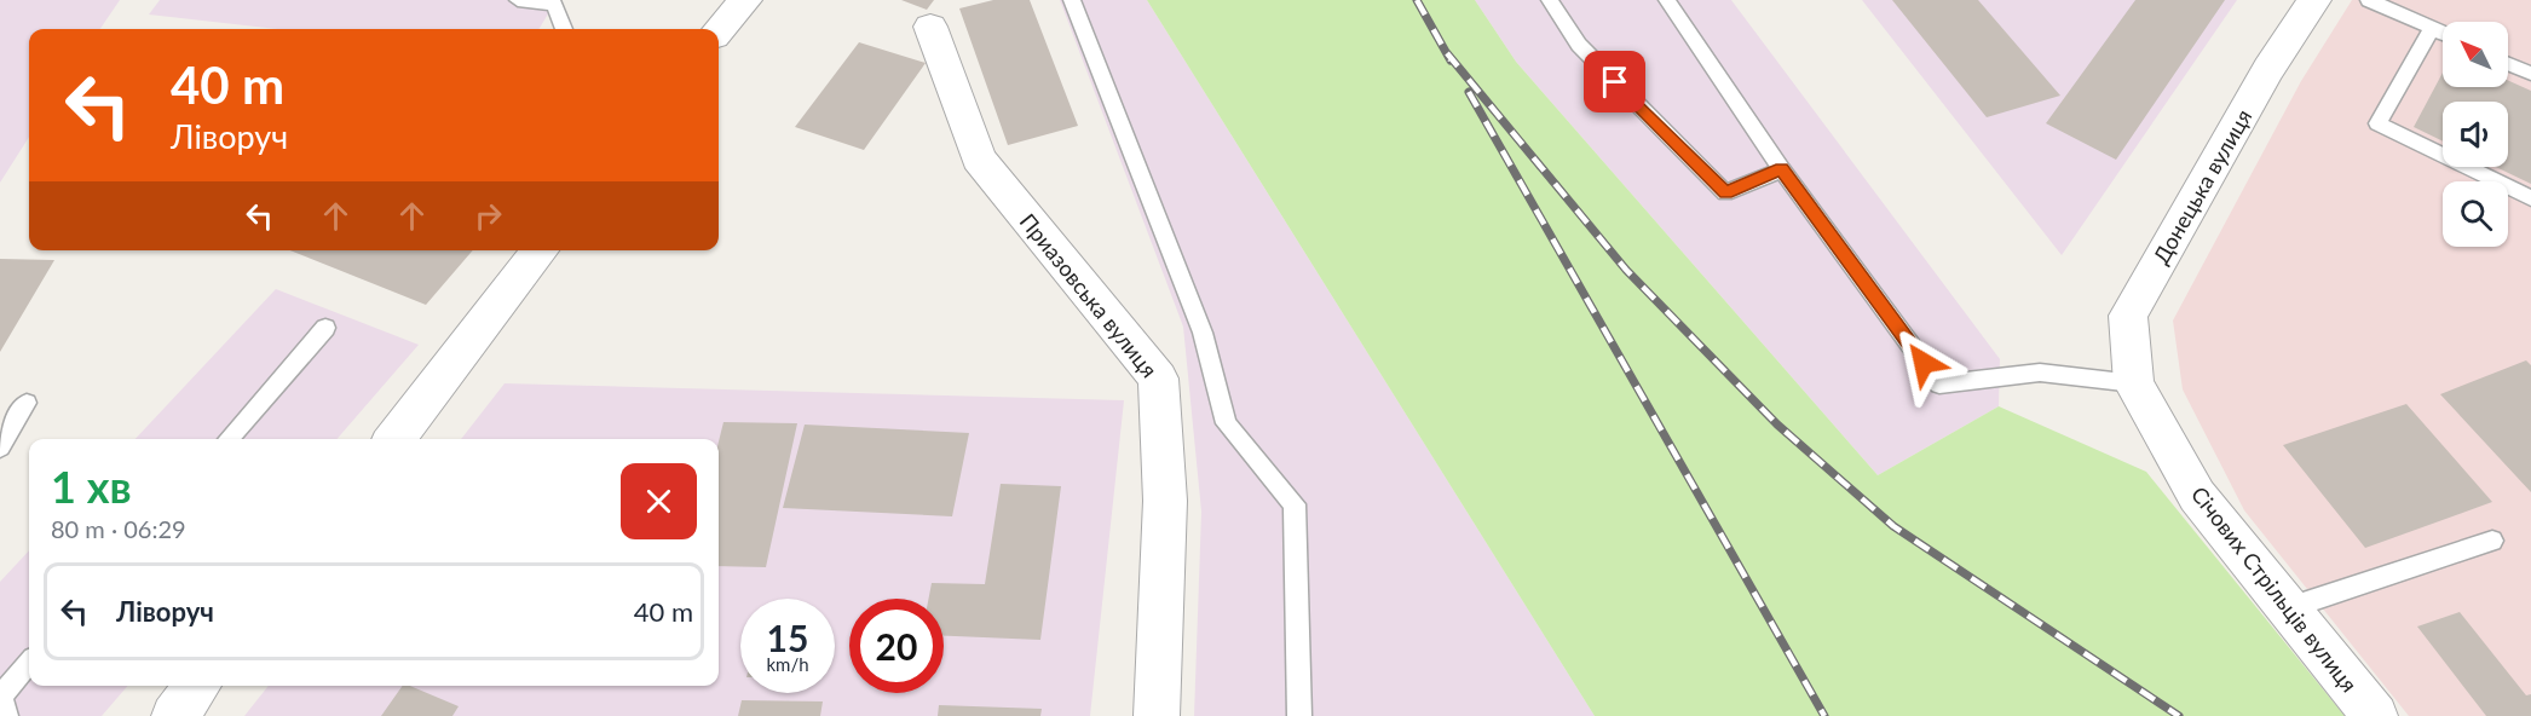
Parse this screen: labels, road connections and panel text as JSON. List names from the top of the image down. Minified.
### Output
{"streets":{"street":["Донецька вулиця","Приазовська вулиця","Січових Стрільців вулиця"]},"crossings":[["Донецька вулиця","Січових Стрільців вулиця"]],"north":"top left","page":{"turn":["40 m","Ліворуч"],"heading":["1 хв","80 m · 06:29"],"list":[{"name":"Ліворуч","value":"40 m"}],"speed":"15 km/h","limit":"20"}}
